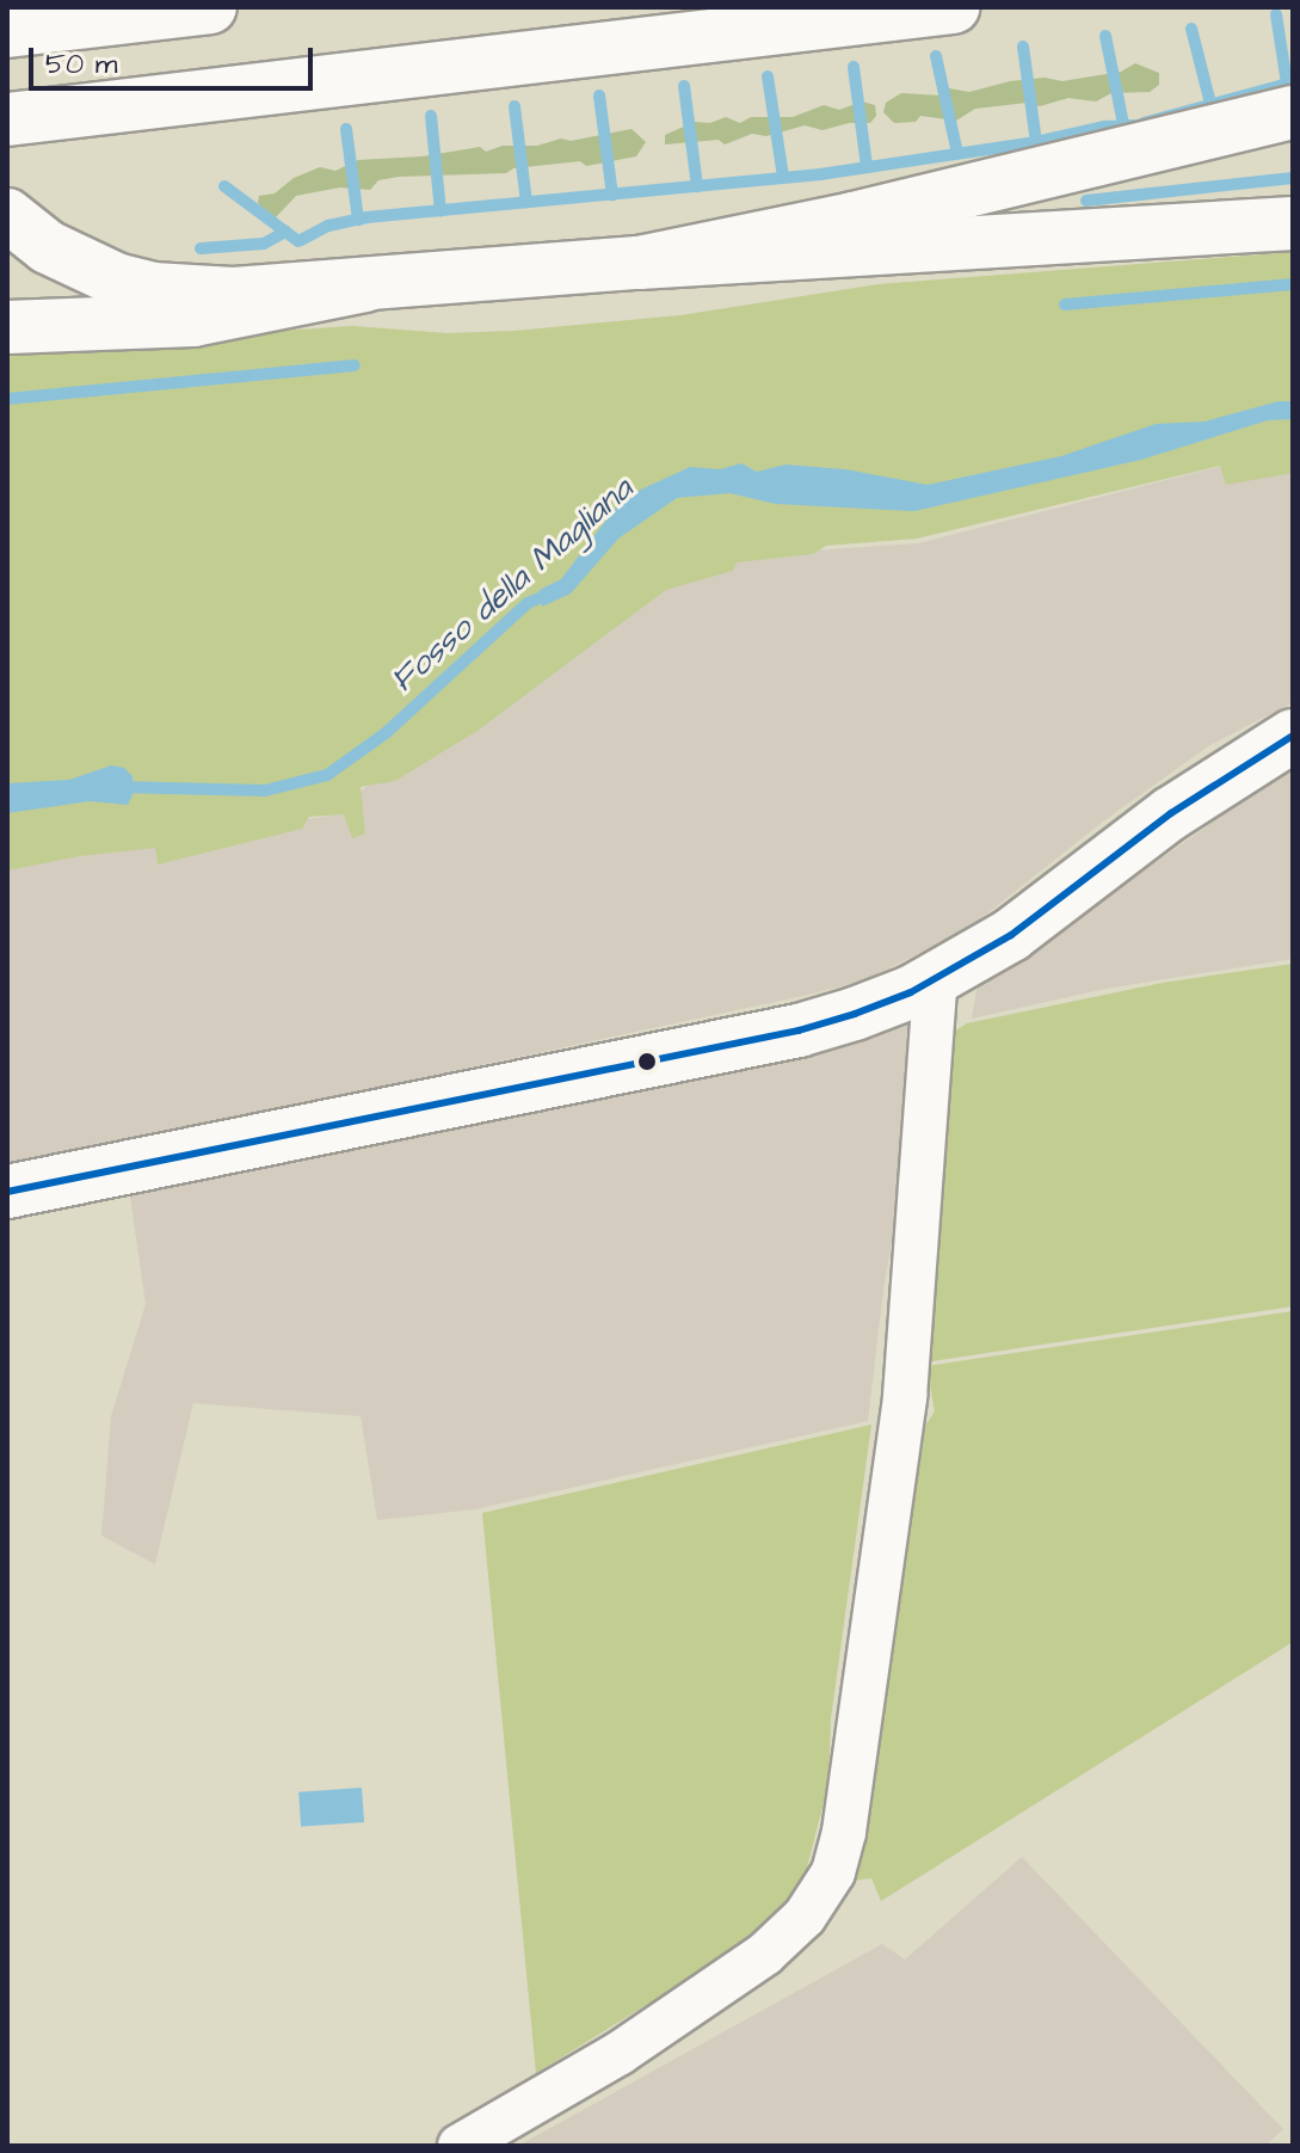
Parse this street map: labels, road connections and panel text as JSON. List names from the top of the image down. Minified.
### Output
{"water":["Fosso della Magliana"],"scale_bar":"50 m"}
